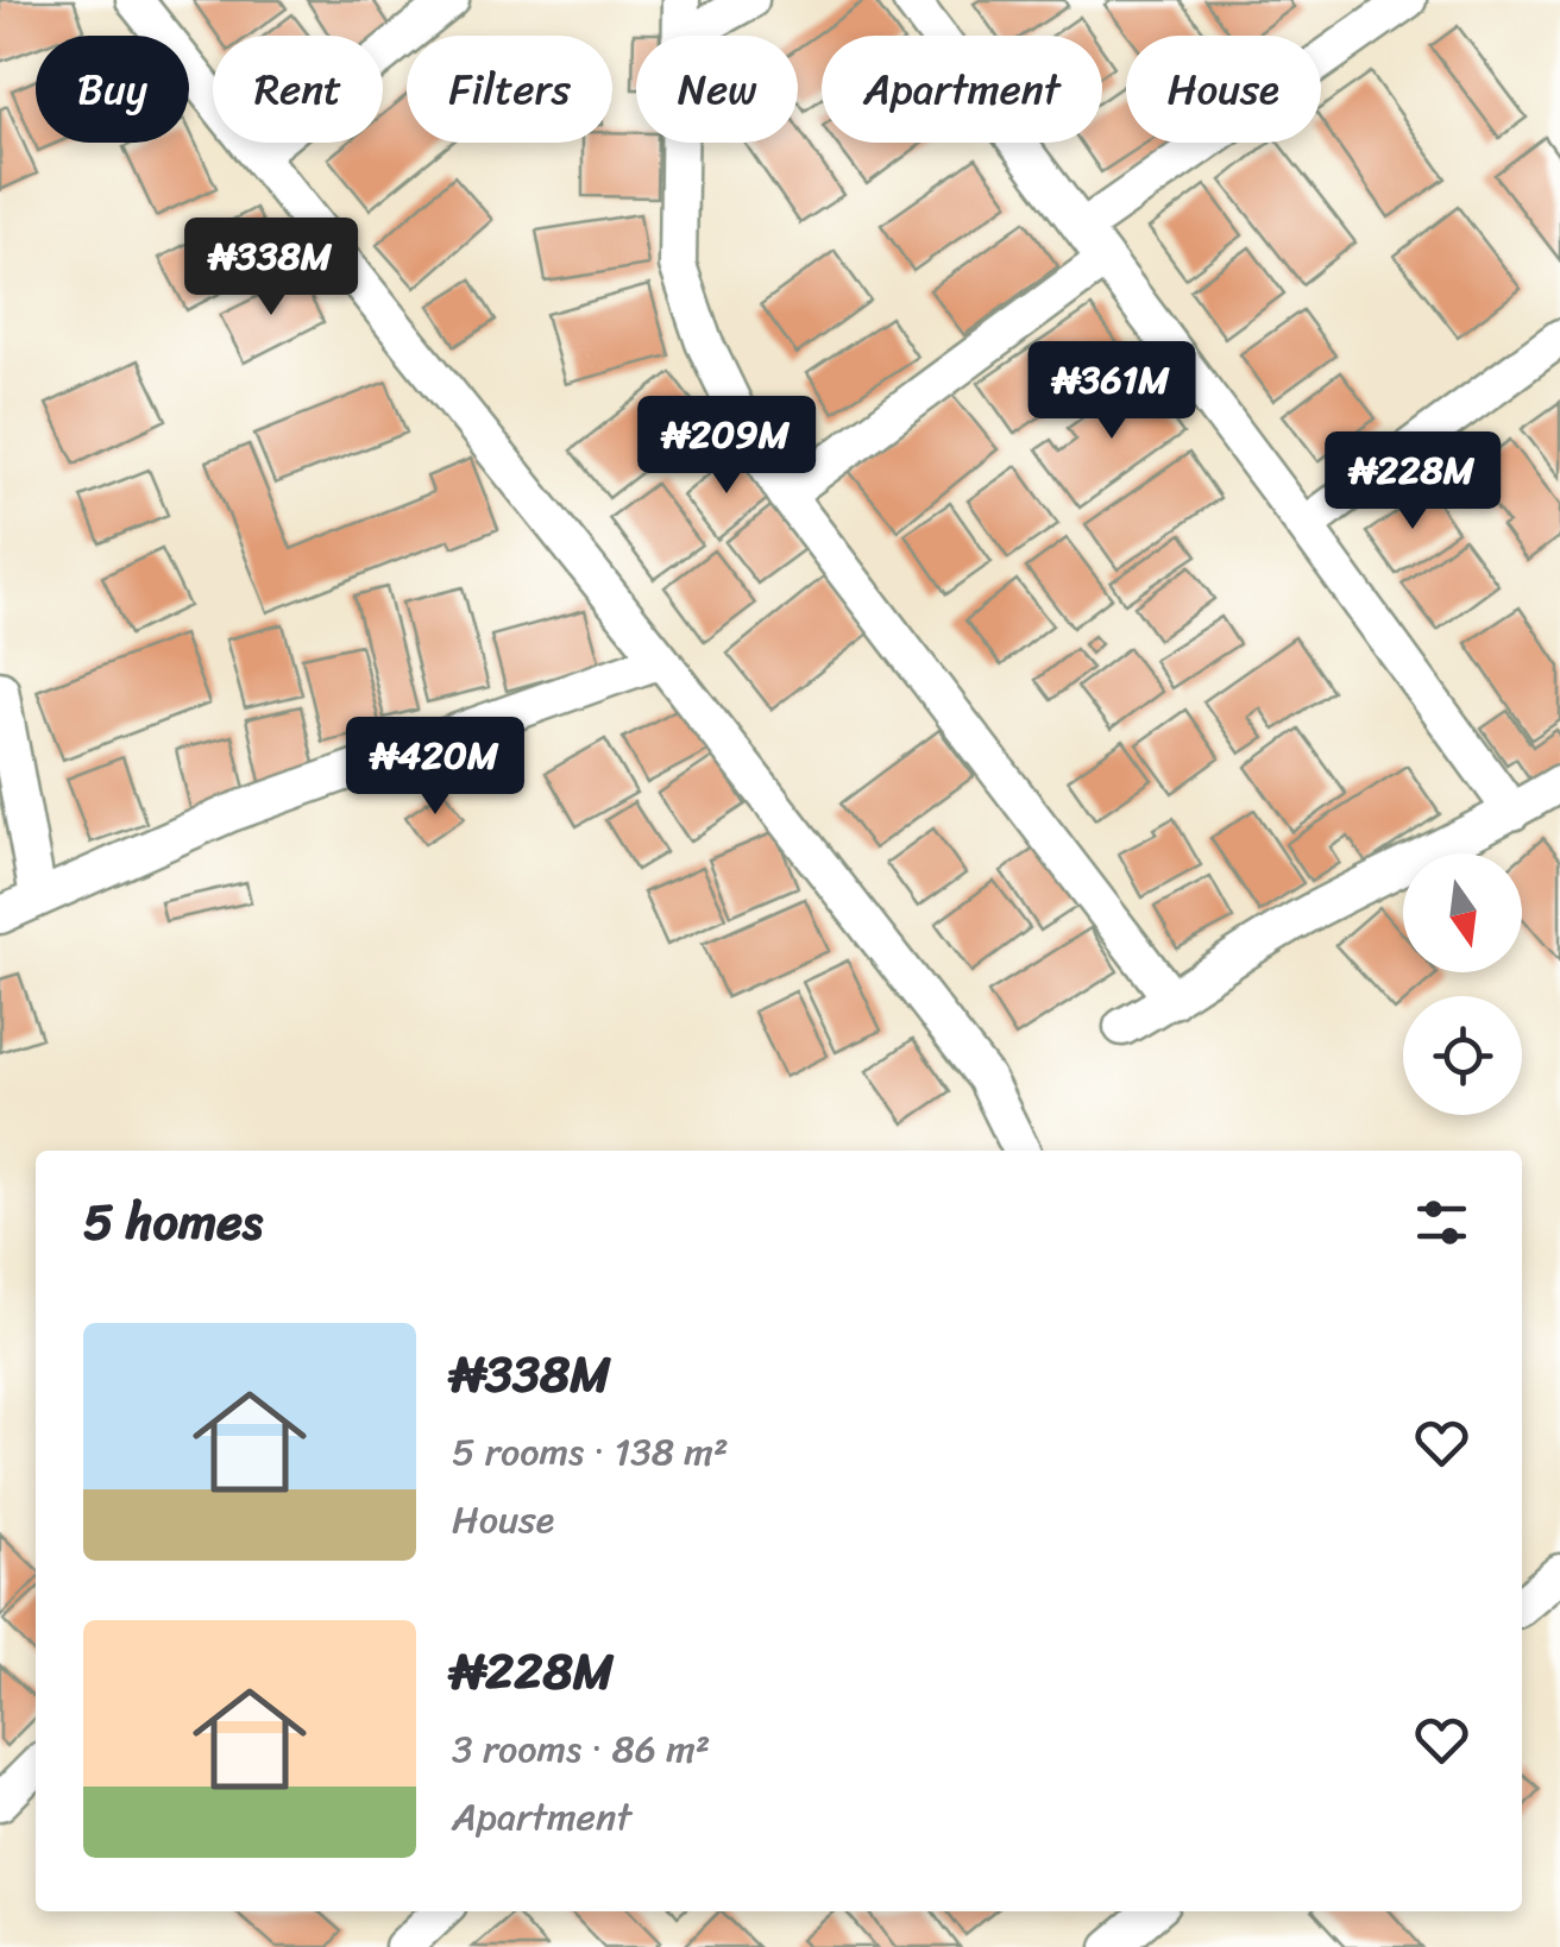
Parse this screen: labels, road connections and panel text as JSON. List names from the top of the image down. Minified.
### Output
{"north":"bottom","page":{"chip":["Buy","Rent","Filters","New","Apartment","House"],"price":["₦338M","₦361M","₦209M","₦228M","₦420M"],"heading":"5 homes","list":[{"name":"₦338M","note":"5 rooms · 138 m² · House"},{"name":"₦228M","note":"3 rooms · 86 m² · Apartment"}]}}
